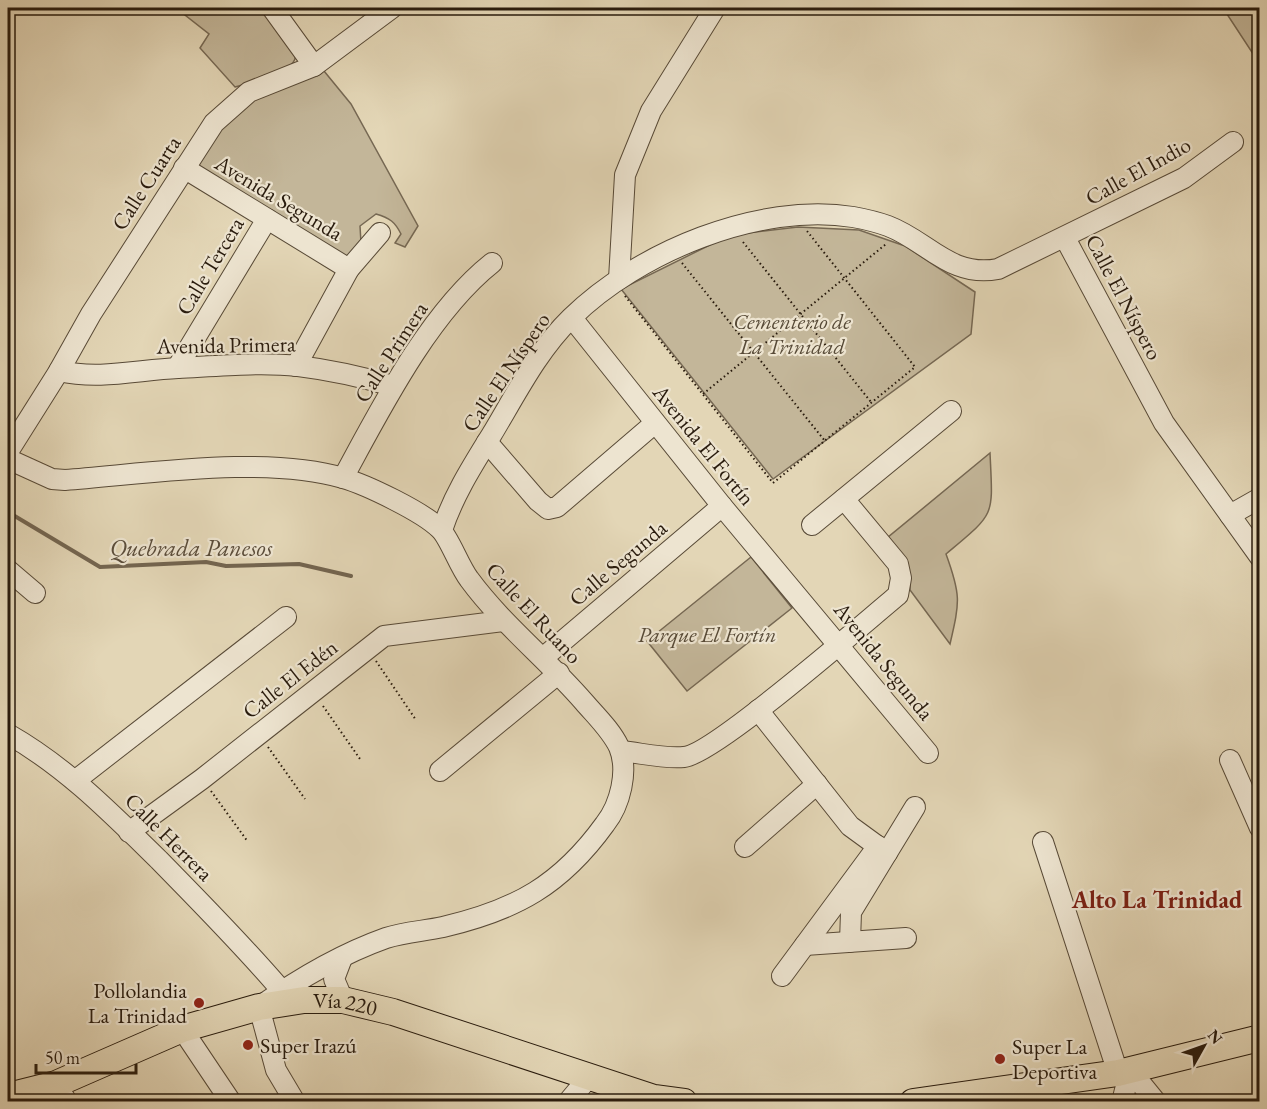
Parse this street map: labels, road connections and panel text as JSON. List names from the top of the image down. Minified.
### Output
{"streets":{"main road":["Vía 220"],"street":["Calle El Indio","Calle Cuarta","Avenida Segunda","Calle Tercera","Calle El Níspero","Avenida Primera","Calle Primera","Avenida El Fortín","Calle Segunda","Calle El Ruano","Calle El Edén","Calle Herrera"]},"crossings":[["Calle El Indio","Calle El Níspero"],["Calle Cuarta","Avenida Segunda"],["Calle Cuarta","Avenida Primera"],["Avenida Segunda","Calle Tercera"],["Avenida Segunda","Avenida El Fortín"],["Calle Tercera","Avenida Primera"],["Calle El Níspero","Avenida El Fortín"],["Calle El Níspero","Calle El Ruano"],["Avenida Primera","Calle Primera"],["Avenida El Fortín","Calle Segunda"],["Calle Segunda","Calle El Ruano"],["Calle El Ruano","Calle El Edén"],["Calle El Edén","Calle Herrera"]],"districts":["Alto La Trinidad"],"water":["Quebrada Panesos"],"parks":["Cementerio de La Trinidad","Parque El Fortín"],"places":["Pollolandia La Trinidad","Super Irazú","Super La Deportiva"],"scale_bar":"50 m","north":"top right"}
